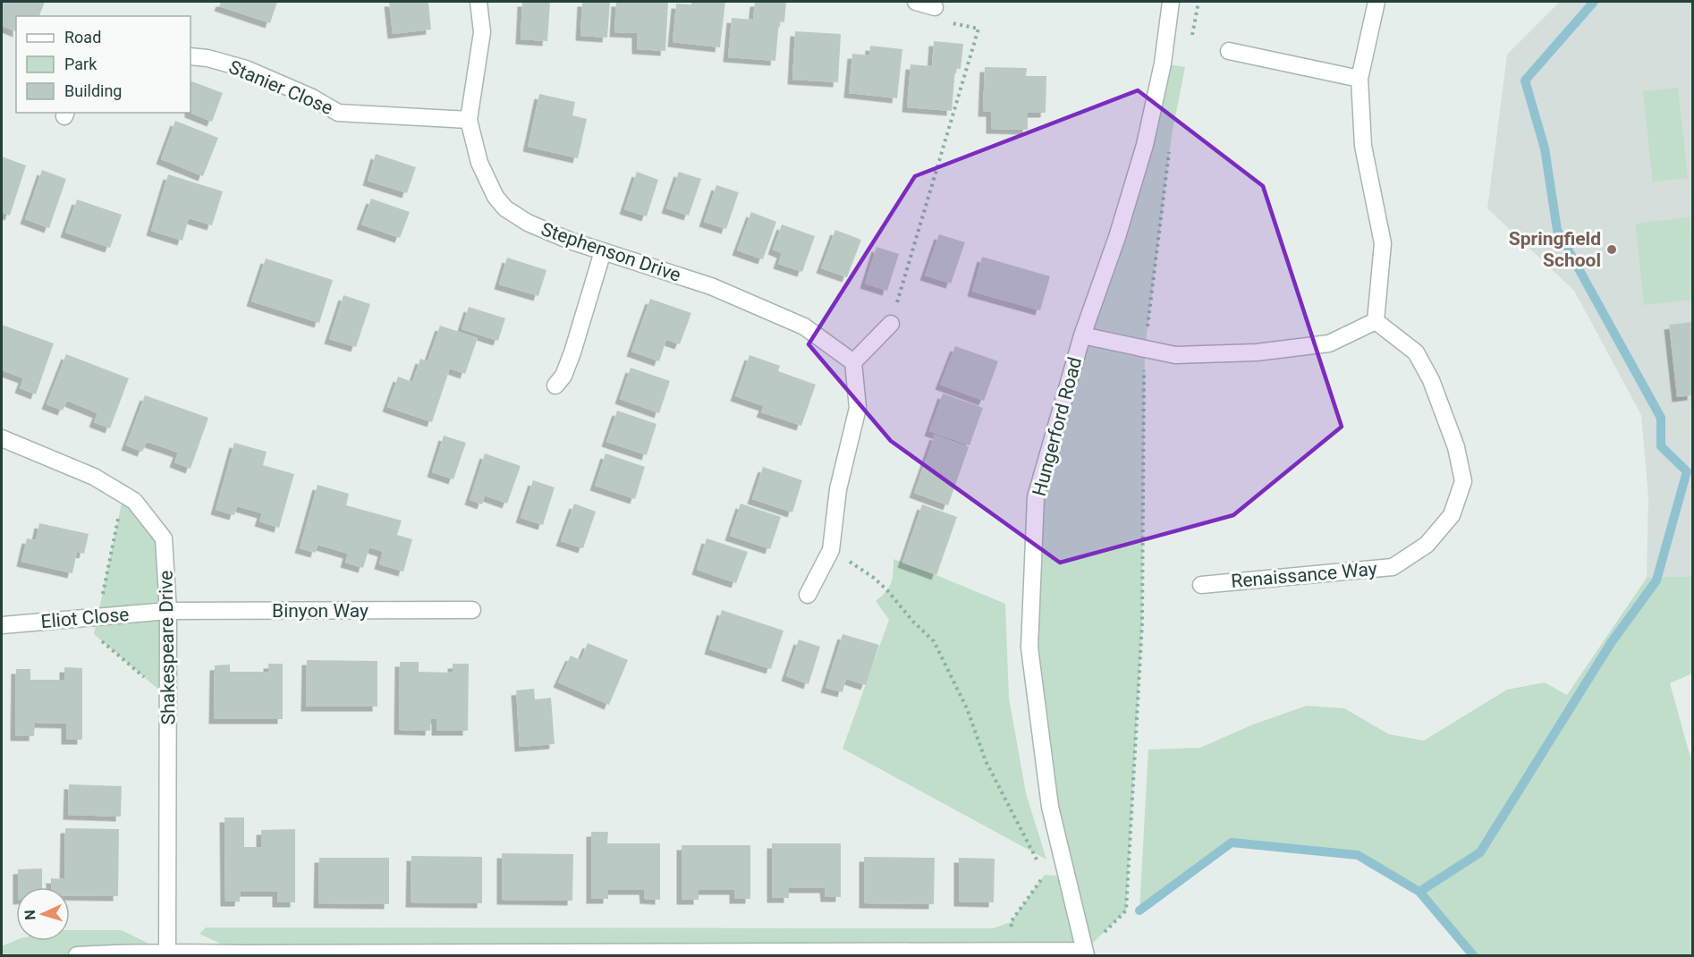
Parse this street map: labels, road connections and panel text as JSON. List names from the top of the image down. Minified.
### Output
{"streets":{"street":["Stanier Close","Stephenson Drive","Hungerford Road","Renaissance Way","Binyon Way","Eliot Close","Shakespeare Drive"]},"crossings":[["Stanier Close","Stephenson Drive"],["Binyon Way","Eliot Close"],["Binyon Way","Shakespeare Drive"],["Eliot Close","Shakespeare Drive"]],"places":["Springfield School"],"legend":["Road","Park","Building"],"north":"left"}
